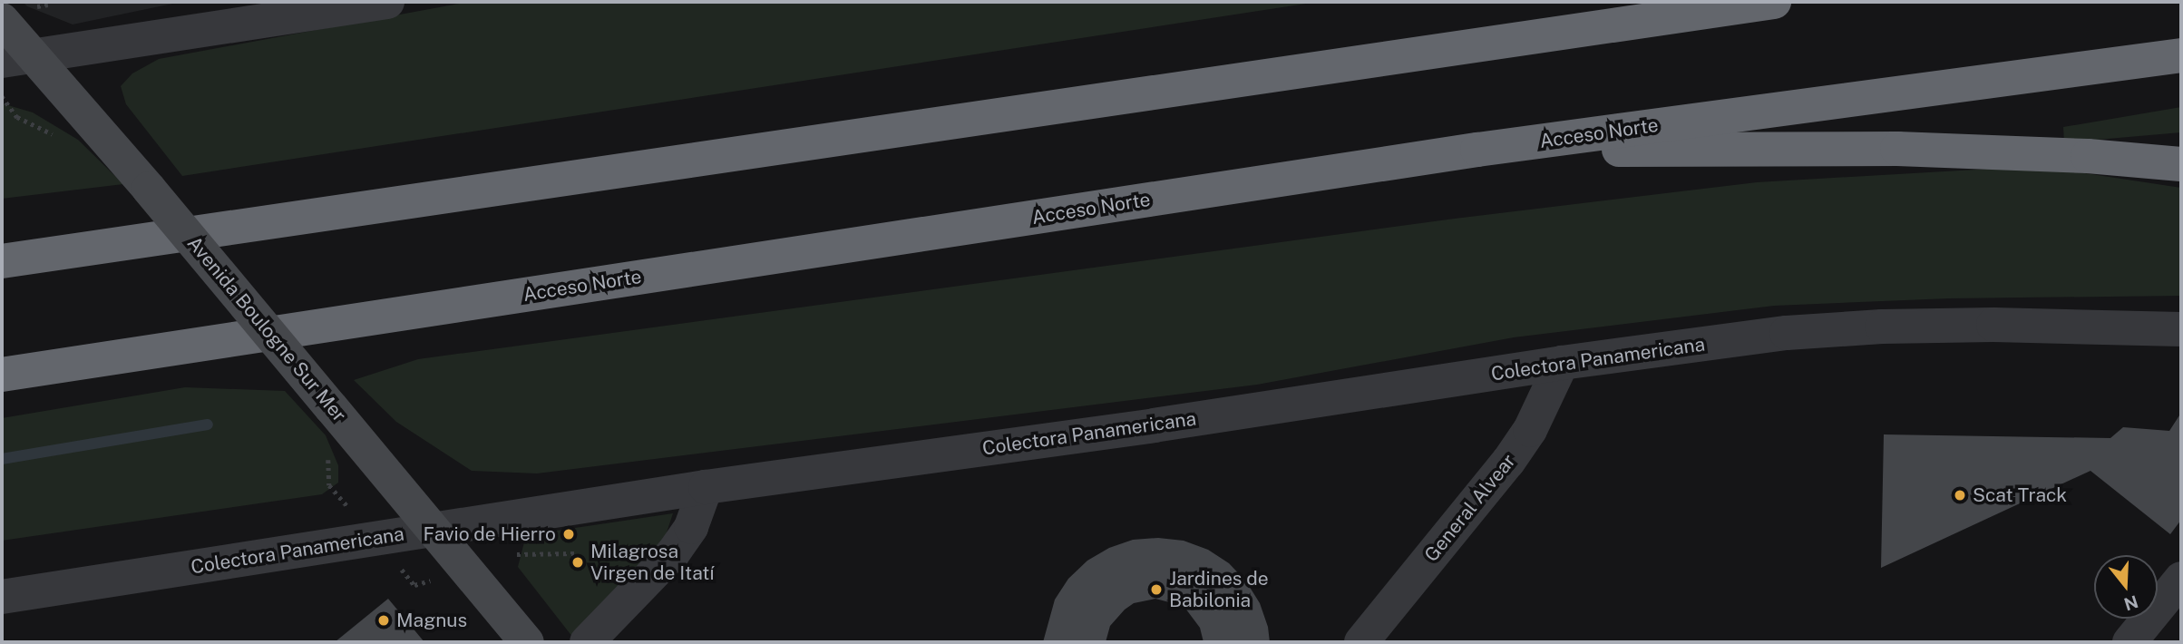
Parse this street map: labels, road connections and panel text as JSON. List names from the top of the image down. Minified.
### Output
{"streets":{"highway":["Acceso Norte"],"main road":["Avenida Boulogne Sur Mer"],"street":["Colectora Panamericana","General Alvear"]},"crossings":[["Avenida Boulogne Sur Mer","Colectora Panamericana"],["Colectora Panamericana","General Alvear"]],"places":["Scat Track","Favio de Hierro","Milagrosa Virgen de Itatí","Jardines de Babilonia","Magnus"],"north":"bottom"}
